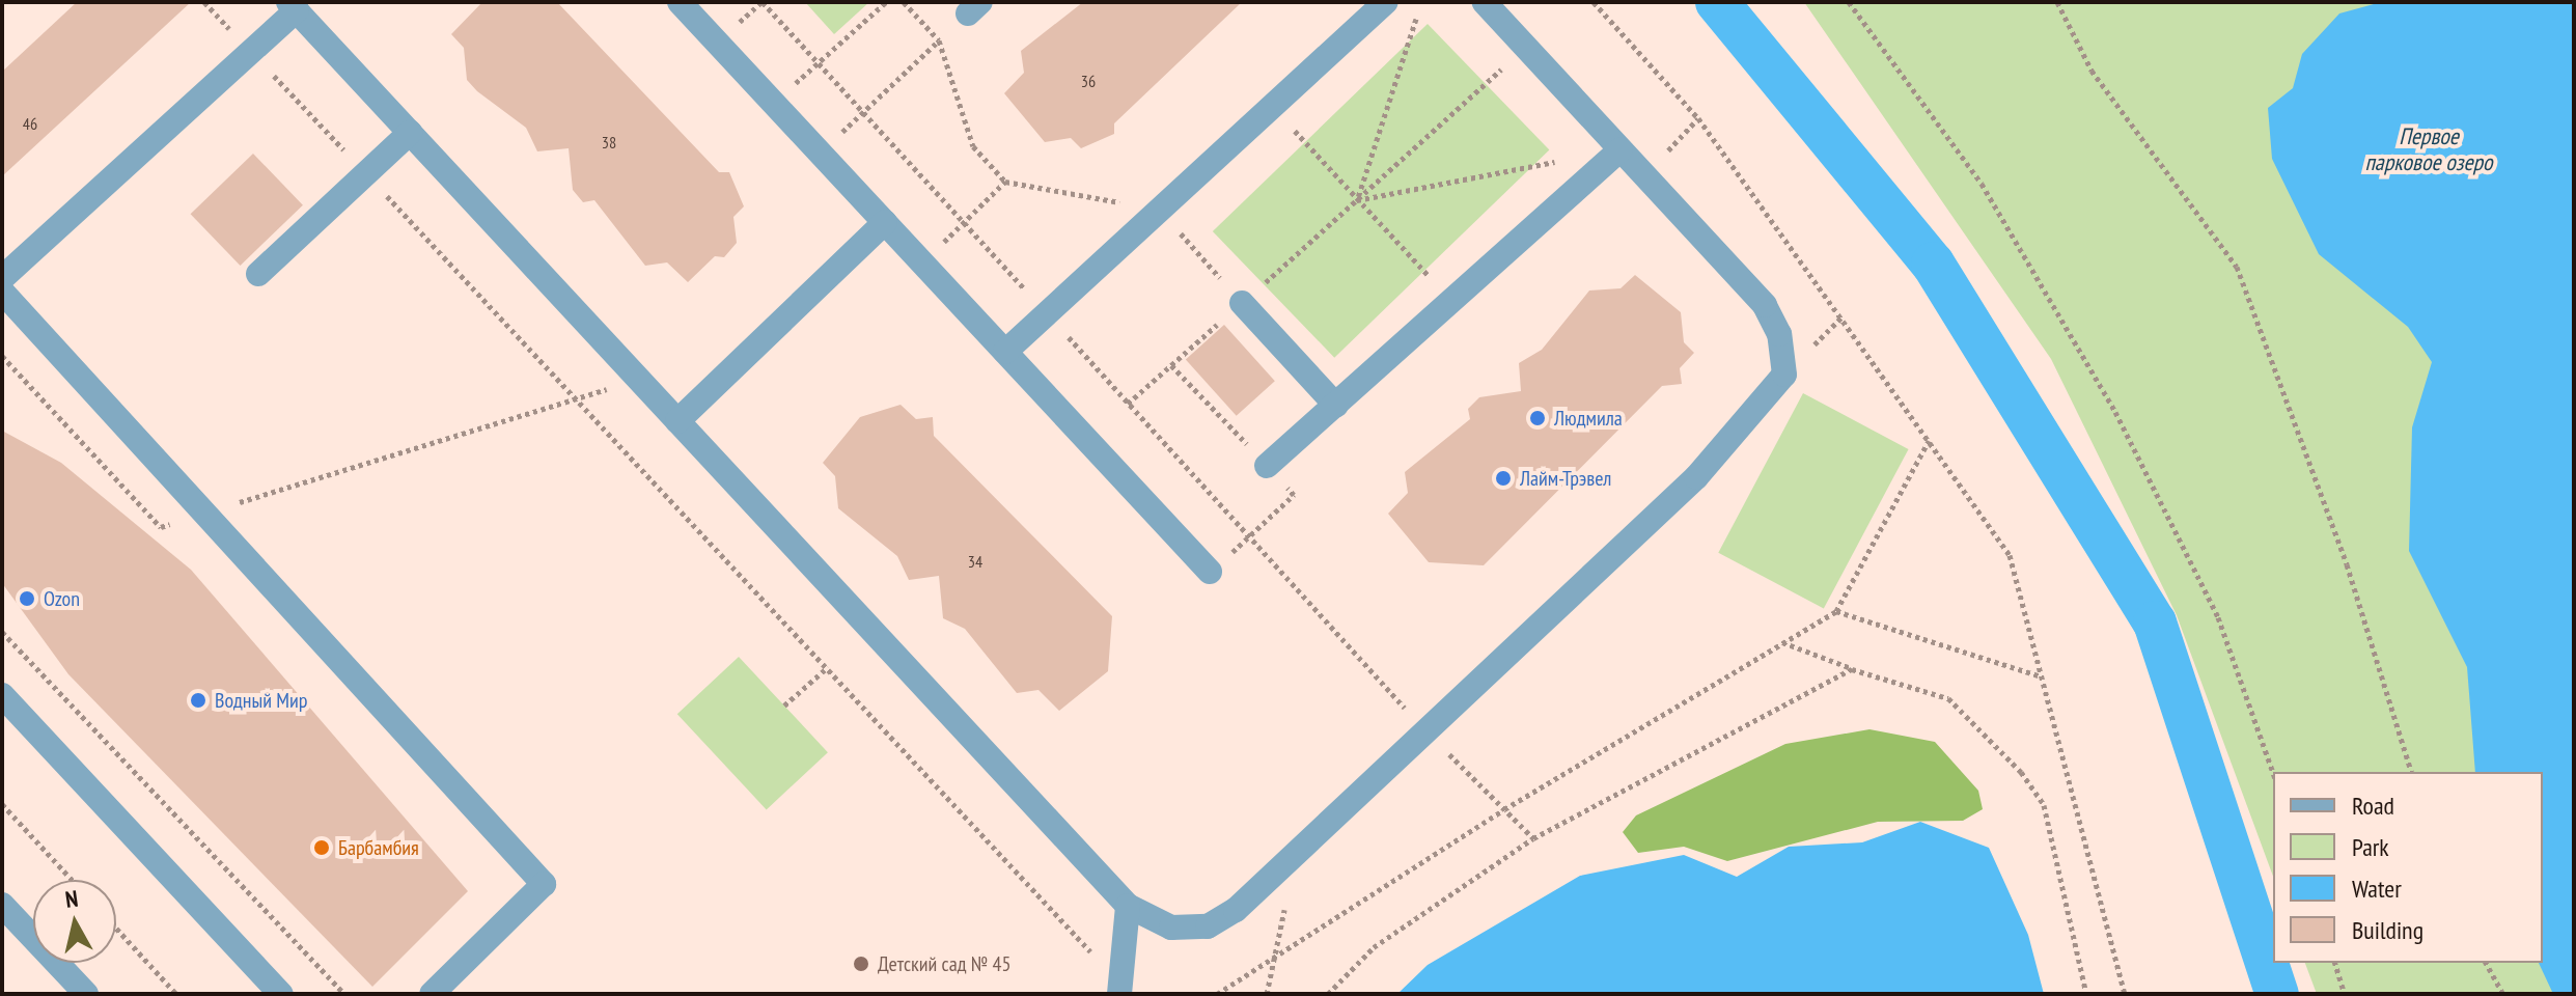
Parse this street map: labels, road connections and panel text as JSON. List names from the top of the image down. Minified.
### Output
{"water":["Первое парковое озеро"],"places":["Людмила","Лайм-Трэвел","Ozon","Водный Мир","Барбамбия","Детский сад № 45"],"house_numbers":["36","46","38","34"],"legend":["Road","Park","Water","Building"],"north":"top"}
